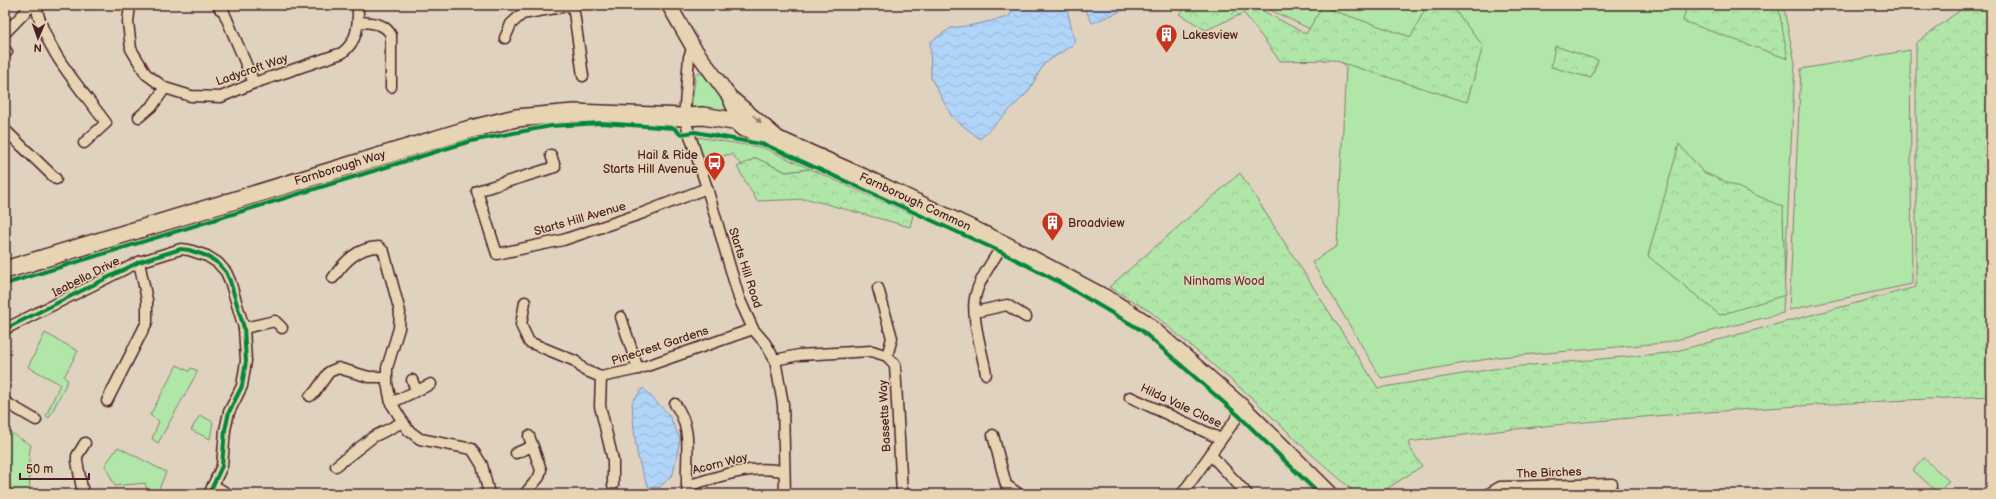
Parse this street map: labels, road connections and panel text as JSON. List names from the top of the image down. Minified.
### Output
{"streets":{"highway":["Farnborough Way","Farnborough Common"],"street":["Ladycroft Way","Starts Hill Avenue","Starts Hill Road","Isabella Drive","Pinecrest Gardens","Hilda Vale Close","Bassetts Way","Acorn Way","The Birches"]},"crossings":[["Farnborough Way","Farnborough Common"],["Farnborough Way","Starts Hill Road"],["Farnborough Common","Starts Hill Road"],["Starts Hill Avenue","Starts Hill Road"],["Starts Hill Road","Pinecrest Gardens"],["Starts Hill Road","Acorn Way"]],"parks":["Ninhams Wood"],"places":{"building":["Lakesview","Broadview"],"bus stop":["Hail & Ride Starts Hill Avenue"]},"scale_bar":"50 m","north":"bottom"}
